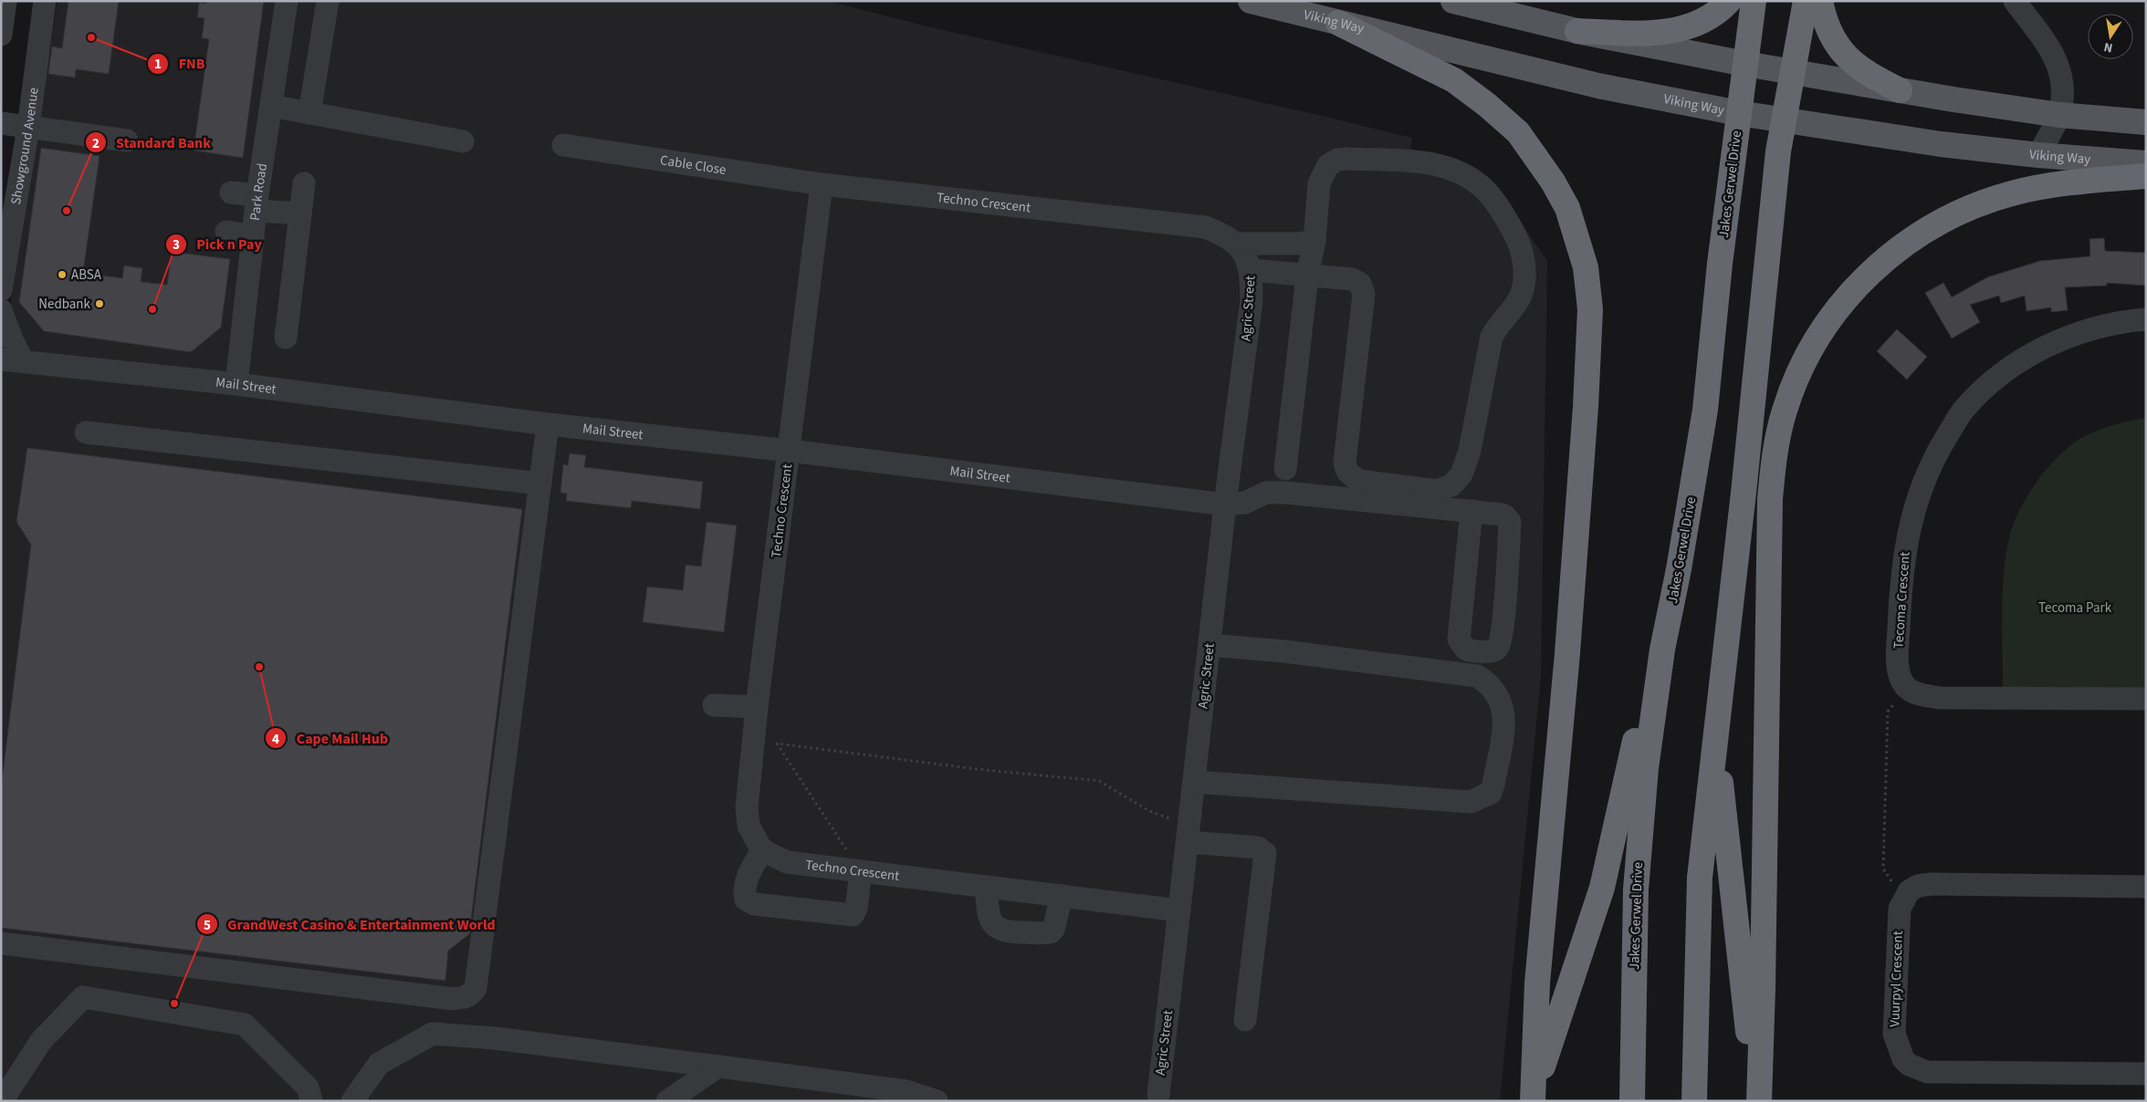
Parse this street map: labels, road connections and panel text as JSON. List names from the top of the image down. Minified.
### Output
{"streets":{"highway":["Jakes Gerwel Drive"],"main road":["Viking Way"],"street":["Showground Avenue","Cable Close","Park Road","Techno Crescent","Agric Street","Mail Street","Tecoma Crescent","Vuurpyl Crescent"]},"crossings":[["Viking Way","Jakes Gerwel Drive"],["Cable Close","Techno Crescent"],["Park Road","Mail Street"],["Techno Crescent","Agric Street"],["Techno Crescent","Mail Street"],["Agric Street","Mail Street"]],"parks":["Tecoma Park"],"places":["FNB","Standard Bank","ABSA","Nedbank","Pick n Pay","Cape Mail Hub","GrandWest Casino & Entertainment World"],"north":"bottom"}
